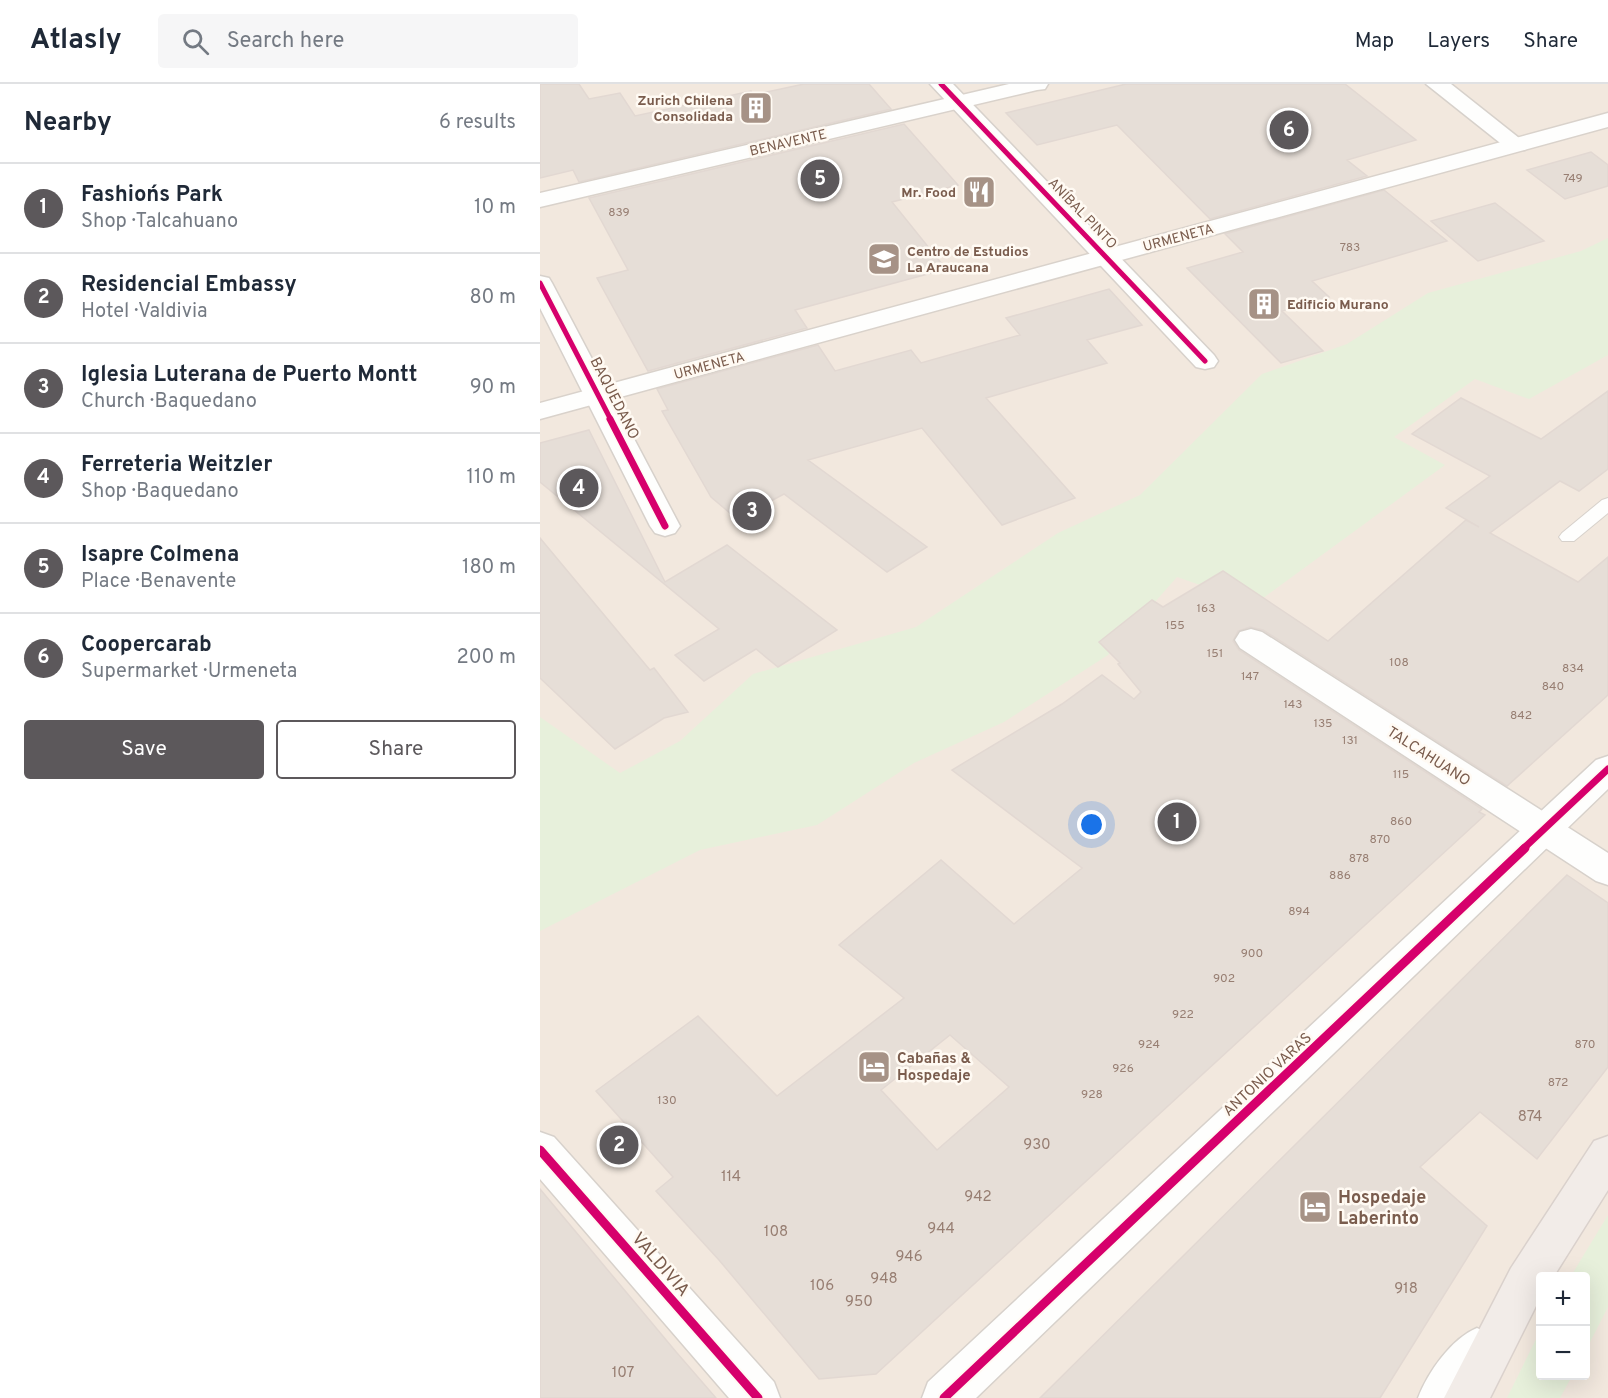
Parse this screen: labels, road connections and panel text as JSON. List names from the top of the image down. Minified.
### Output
{"streets":{"street":["BENAVENTE","ANÍBAL PINTO","URMENETA","BAQUEDANO","TALCAHUANO","ANTONIO VARAS","VALDIVIA"]},"crossings":[["BENAVENTE","ANÍBAL PINTO"],["ANÍBAL PINTO","URMENETA"],["URMENETA","BAQUEDANO"],["TALCAHUANO","ANTONIO VARAS"]],"places":{"building":["Zurich Chilena Consolidada","Edificio Murano"],"restaurant":["Mr. Food"],"school or university":["Centro de Estudios La Araucana"],"hotel":["Cabañas & Hospedaje","Hospedaje Laberinto"]},"house_numbers":["749","839","783","163","155","151","108","834","147","840","143","842","135","131","115","860","870","878","886","894","900","902","922","924","870","926","872","928","130","874","930","114","942","944","108","946","948","106","918","950","107"],"page":{"header":"Atlasly","search":"Search here","nav":["Map","Layers","Share"],"heading":["Nearby","6 results"],"pins":["6","5","4","3","1","2"],"list":[{"mark":"1","name":"Fashion´s Park","note":"Shop · Talcahuano","value":"10 m"},{"mark":"2","name":"Residencial Embassy","note":"Hotel · Valdivia","value":"80 m"},{"mark":"3","name":"Iglesia Luterana de Puerto Montt","note":"Church · Baquedano","value":"90 m"},{"mark":"4","name":"Ferreteria Weitzler","note":"Shop · Baquedano","value":"110 m"},{"mark":"5","name":"Isapre Colmena","note":"Place · Benavente","value":"180 m"},{"mark":"6","name":"Coopercarab","note":"Supermarket · Urmeneta","value":"200 m"}],"buttons":["Save","Share"],"map_buttons":["+","−"]}}
